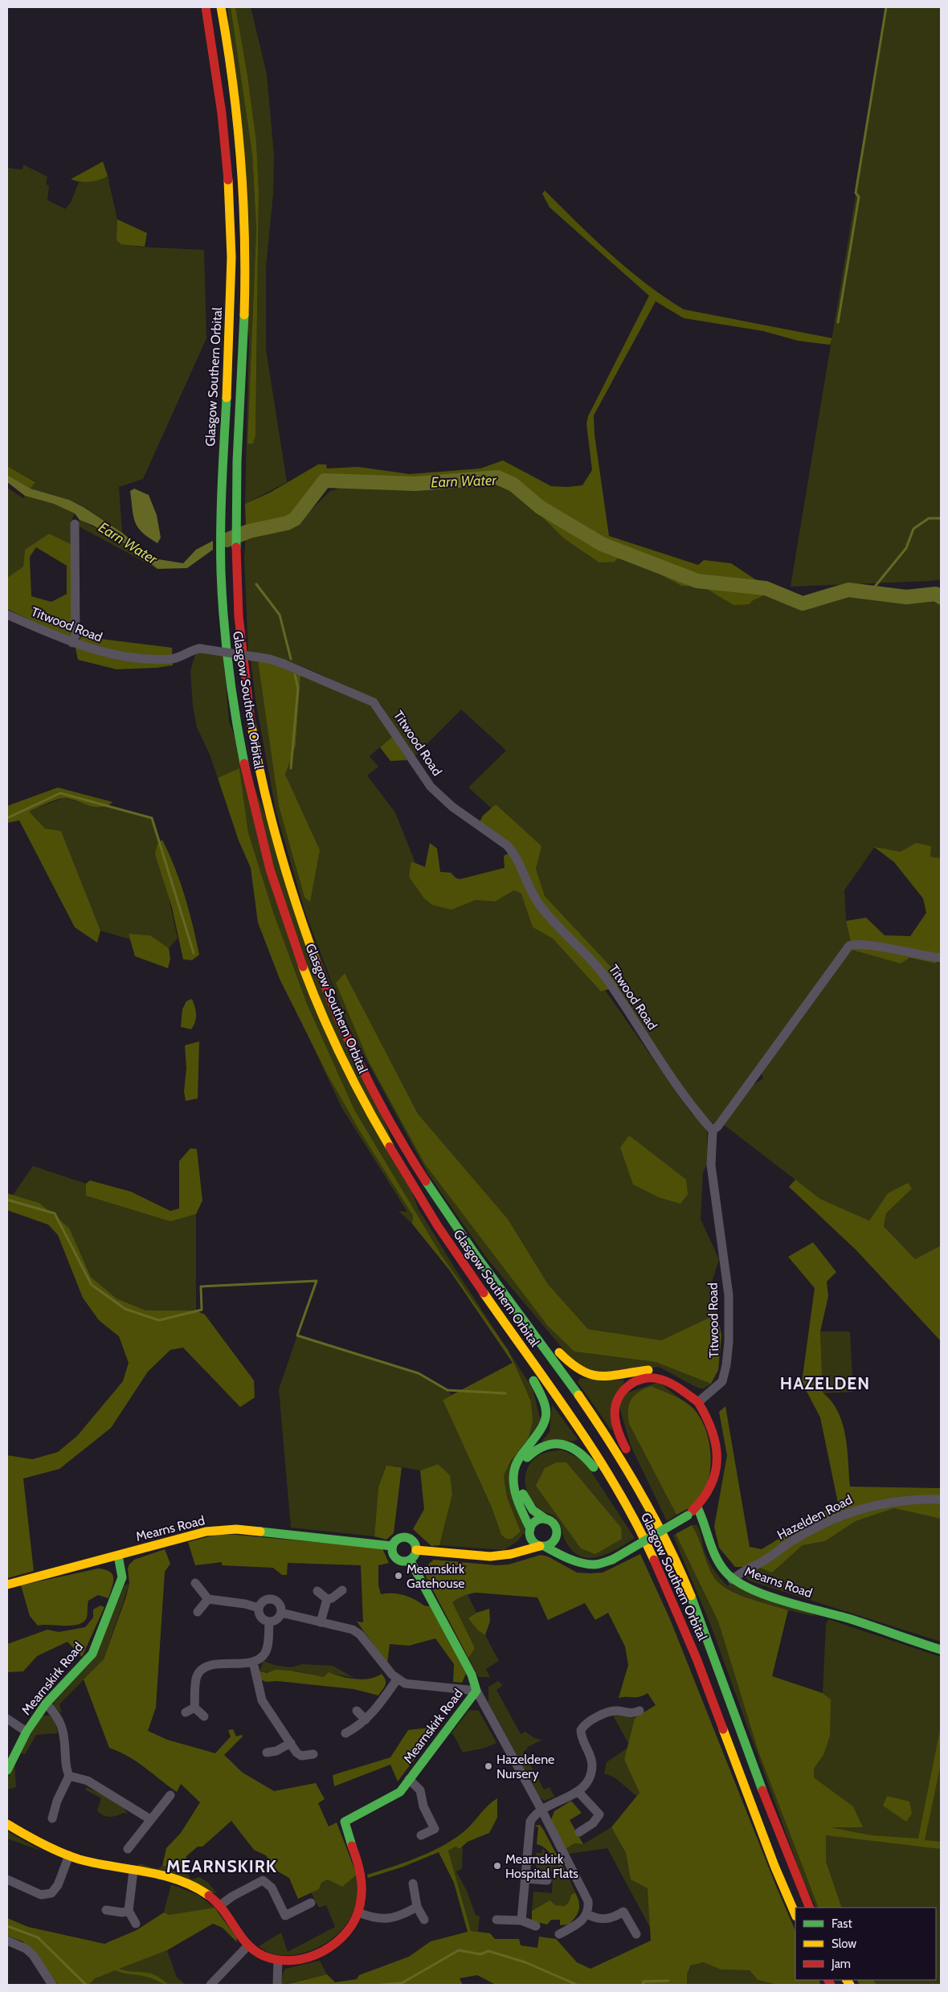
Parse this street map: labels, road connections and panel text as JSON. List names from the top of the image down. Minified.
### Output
{"streets":{"main road":["Glasgow Southern Orbital","Mearns Road","Mearnskirk Road"],"street":["Titwood Road","Hazelden Road"]},"crossings":[["Hazelden Road","Mearns Road"],["Mearns Road","Mearnskirk Road"]],"districts":["HAZELDEN","MEARNSKIRK"],"water":["Earn Water"],"places":["Mearnskirk Gatehouse","Hazeldene Nursery","Mearnskirk Hospital Flats"],"legend":["Fast","Slow","Jam"]}
